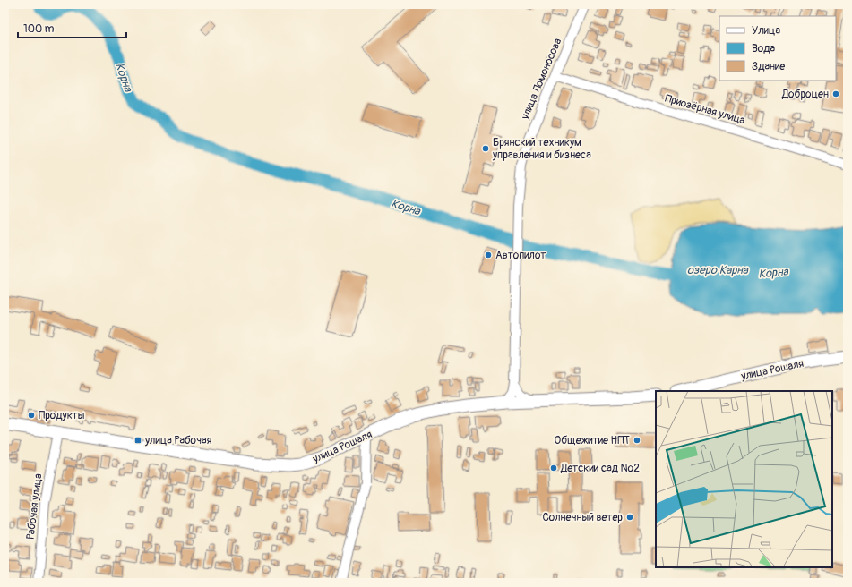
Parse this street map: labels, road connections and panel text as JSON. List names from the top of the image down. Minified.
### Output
{"streets":{"main road":["улица Рошаля"],"street":["улица Ломоносова","Приозёрная улица","Рабочая улица"]},"crossings":[["улица Ломоносова","Приозёрная улица"],["улица Рошаля","Рабочая улица"]],"water":["Корна","озеро Карна"],"places":{"other":["Доброцен","Брянский техникум управления и бизнеса","Автопилот","Продукты","Общежитие НПТ","Детский сад №2","Солнечный ветер"],"transit":["улица Рабочая"]},"legend":["Улица","Вода","Здание"],"scale_bar":"100 m"}
